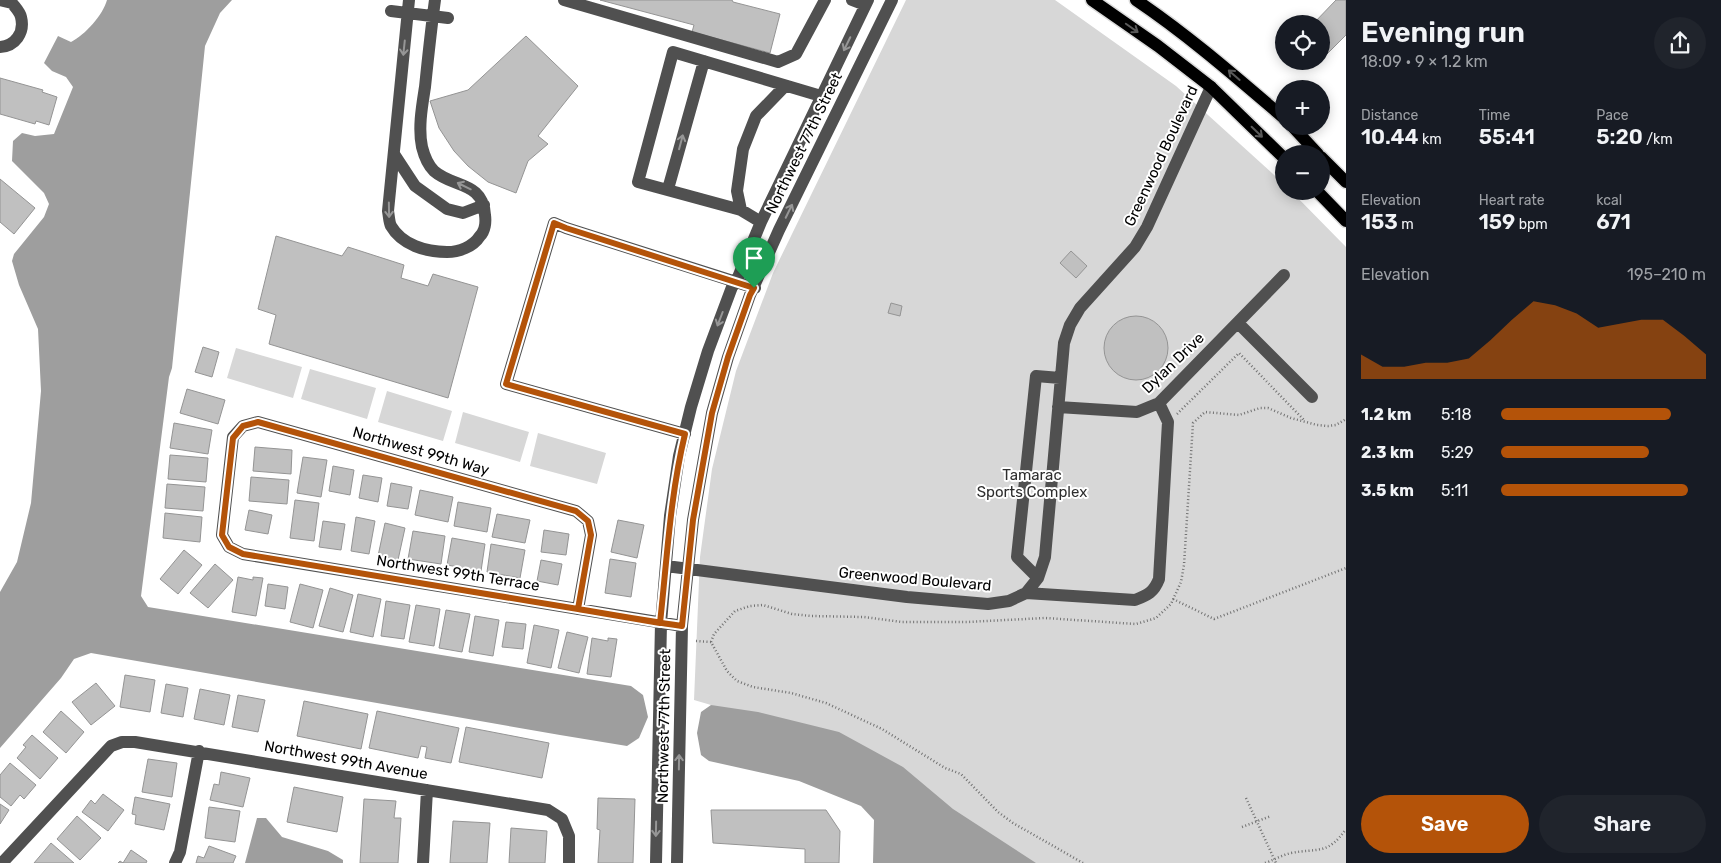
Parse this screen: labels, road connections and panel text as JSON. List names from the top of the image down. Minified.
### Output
{"streets":{"street":["Northwest 77th Street","Greenwood Boulevard","Dylan Drive","Northwest 99th Way","Northwest 99th Terrace","Northwest 99th Avenue"]},"crossings":[["Northwest 77th Street","Greenwood Boulevard"],["Northwest 77th Street","Northwest 99th Terrace"],["Greenwood Boulevard","Dylan Drive"],["Northwest 99th Way","Northwest 99th Terrace"]],"parks":["Tamarac Sports Complex"],"page":{"heading":["Evening run","18:09 · 9 × 1.2 km"],"map_buttons":["+","−"],"stats":[["Distance","10.44 km"],["Time","55:41"],["Pace","5:20 /km"],["Elevation","153 m"],["Heart rate","159 bpm"],["kcal","671"]],"chart":["Elevation","195–210 m"],"list":[{"name":"1.2 km","note":"5:18"},{"name":"2.3 km","note":"5:29"},{"name":"3.5 km","note":"5:11"}],"buttons":["Save","Share"]}}
